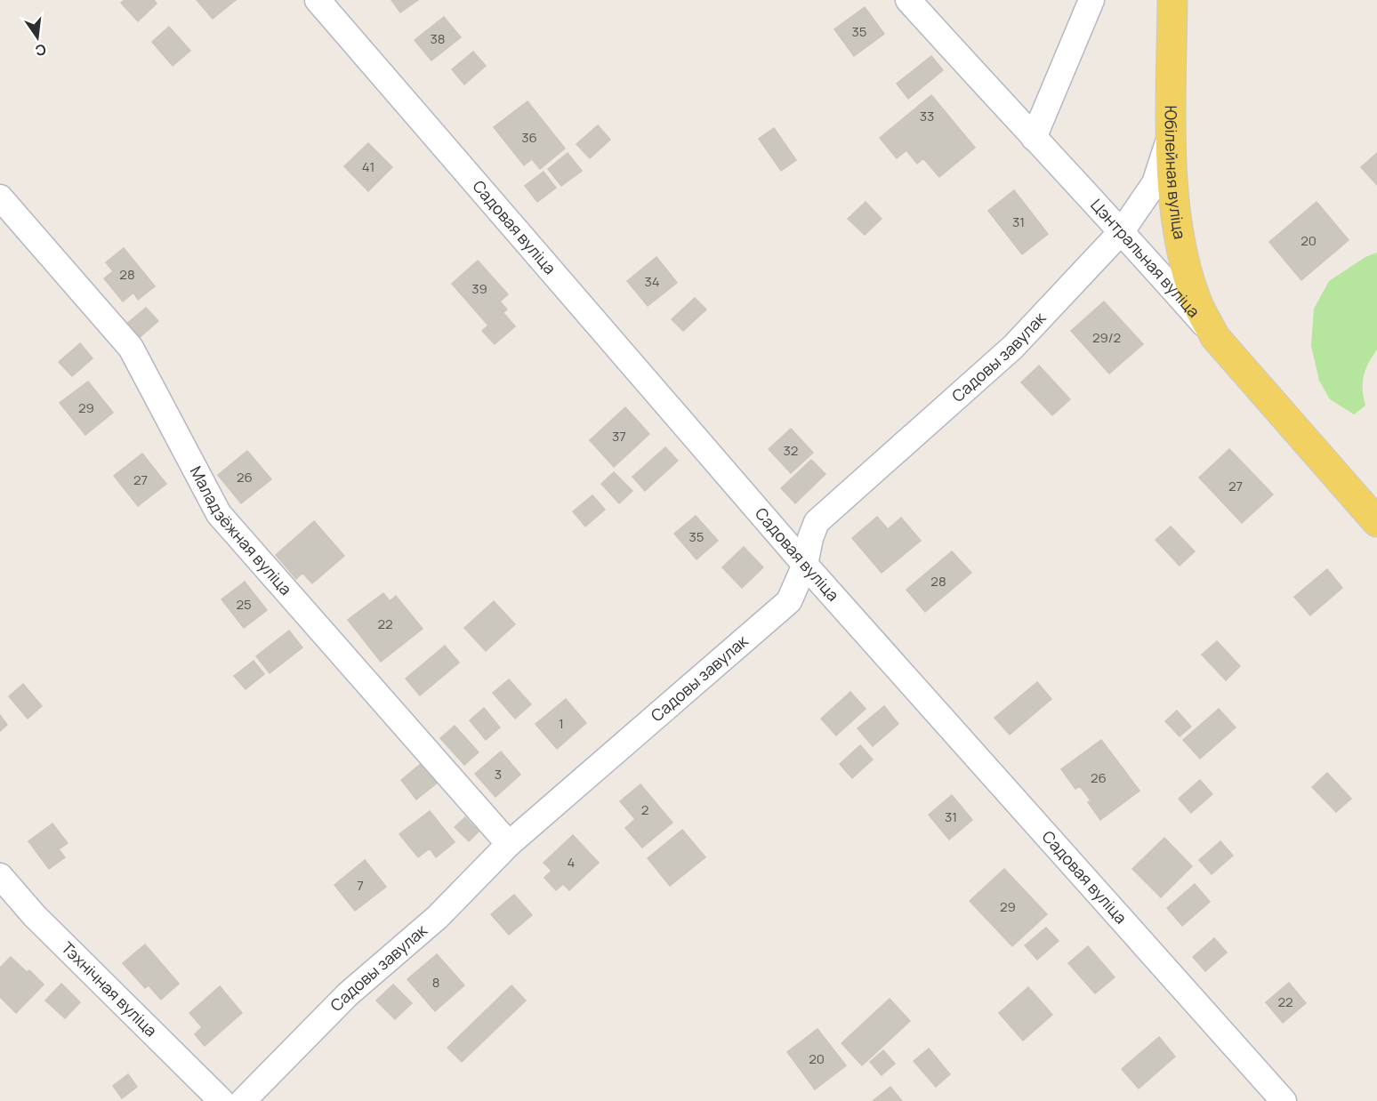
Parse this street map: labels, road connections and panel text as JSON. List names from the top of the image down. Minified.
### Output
{"streets":{"main road":["Юбілейная вуліца","Цэнтральная вуліца"],"street":["Садовая вуліца","Садовы завулак","Маладзёжная вуліца","Тэхнічная вуліца"]},"crossings":[["Юбілейная вуліца","Цэнтральная вуліца"],["Юбілейная вуліца","Садовы завулак"],["Садовая вуліца","Садовы завулак"],["Цэнтральная вуліца","Садовы завулак"],["Садовы завулак","Маладзёжная вуліца"]],"house_numbers":["35","38","33","36","41","31","20","28","34","39","29/2","29","37","32","26","27","27","35","28","25","22","1","3","26","2","31","4","7","29","8","22","20"],"north":"bottom"}
